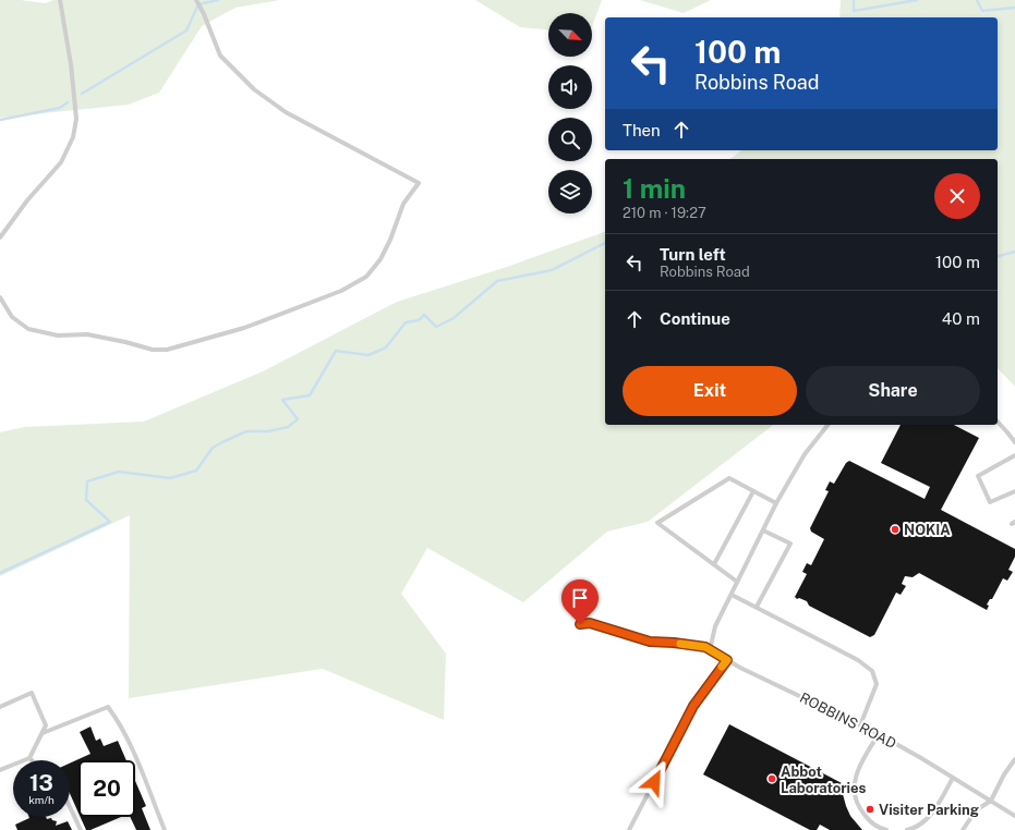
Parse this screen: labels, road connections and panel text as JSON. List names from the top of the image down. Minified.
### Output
{"streets":{"lane":["ROBBINS ROAD"]},"places":["NOKIA","Abbot Laboratories","Visiter Parking"],"north":"bottom right","page":{"turn":["100 m","Robbins Road"],"then":"Then","heading":["1 min","210 m · 19:27"],"list":[{"name":"Turn left","note":"Robbins Road","value":"100 m"},{"name":"Continue","value":"40 m"}],"buttons":["Exit","Share"],"speed":"13 km/h","limit":"20"}}
